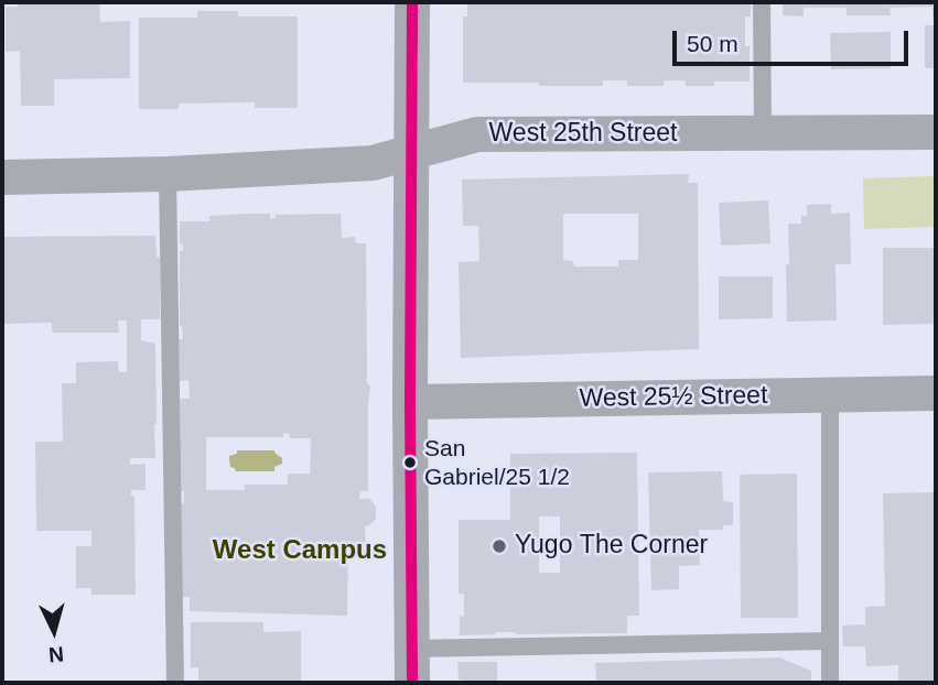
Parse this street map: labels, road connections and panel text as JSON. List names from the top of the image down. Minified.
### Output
{"streets":{"street":["West 25th Street","West 25½ Street"]},"districts":["West Campus"],"places":["San Gabriel/25 1/2","Yugo The Corner"],"scale_bar":"50 m","north":"bottom"}
